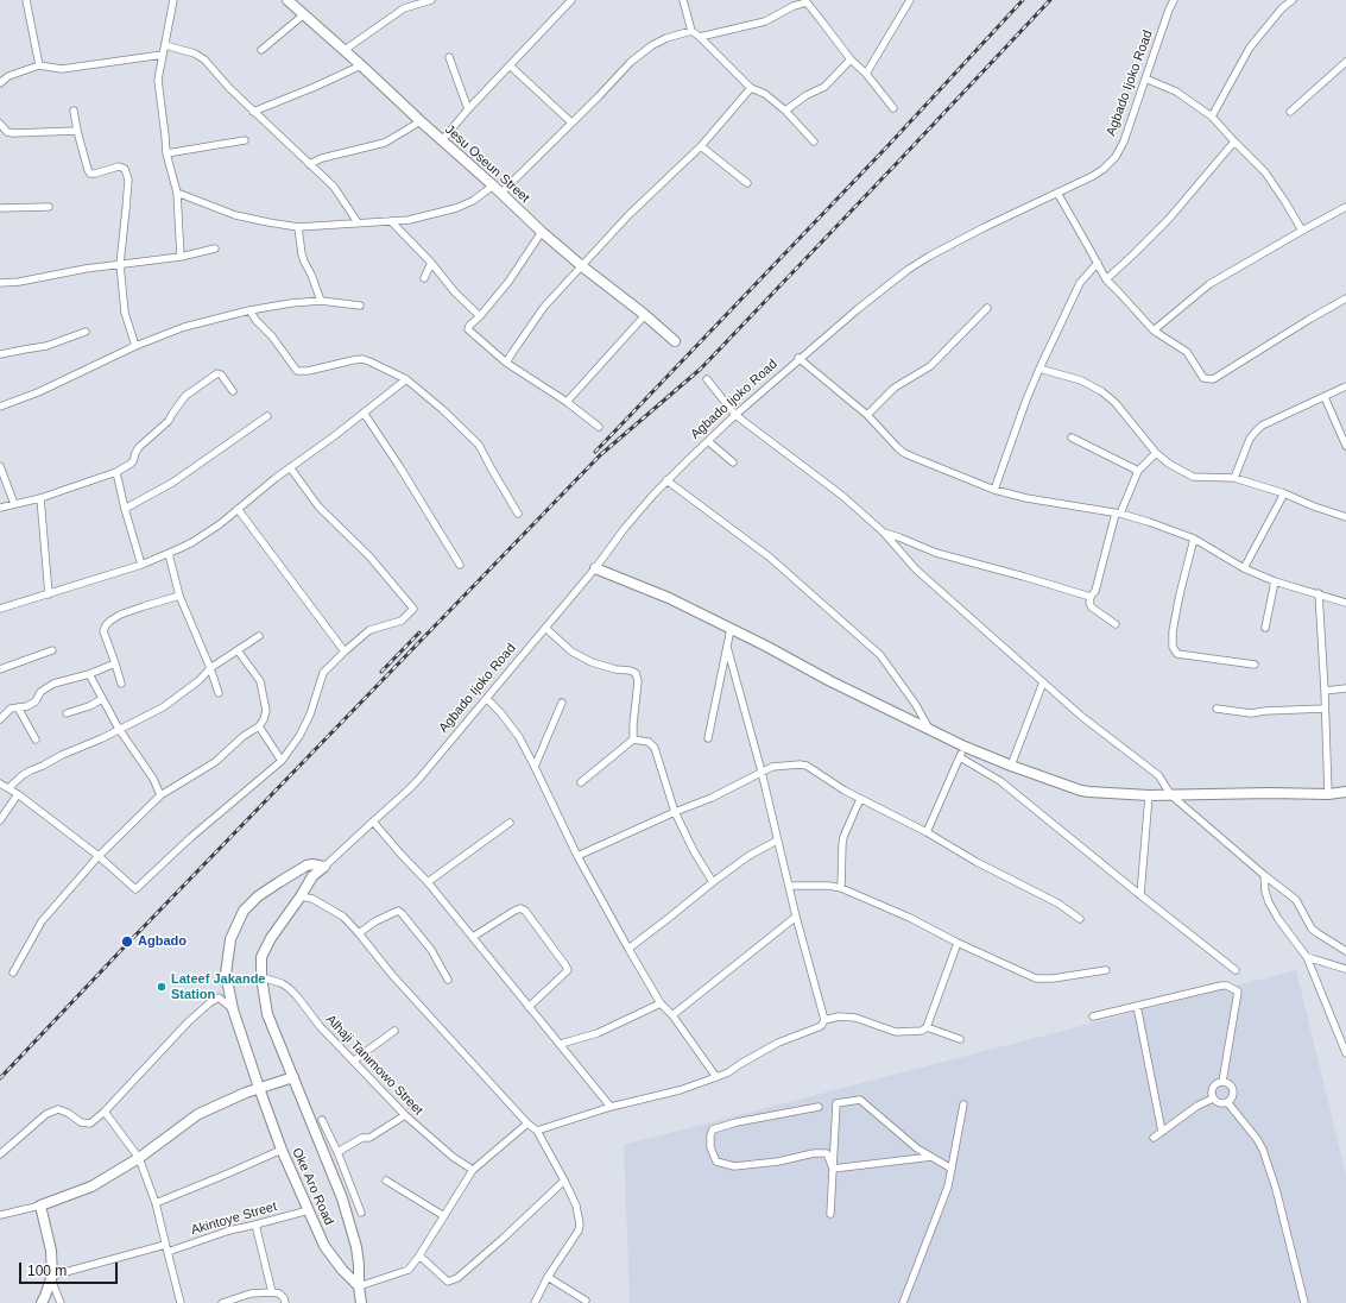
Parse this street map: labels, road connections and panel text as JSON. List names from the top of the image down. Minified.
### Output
{"streets":{"main road":["Agbado Ijoko Road","Jesu Oseun Street","Oke Aro Road"],"street":["Alhaji Tanimowo Street","Akintoye Street"]},"crossings":[["Agbado Ijoko Road","Alhaji Tanimowo Street"],["Agbado Ijoko Road","Oke Aro Road"],["Oke Aro Road","Akintoye Street"]],"places":["Agbado","Lateef Jakande Station"],"scale_bar":"100 m"}
